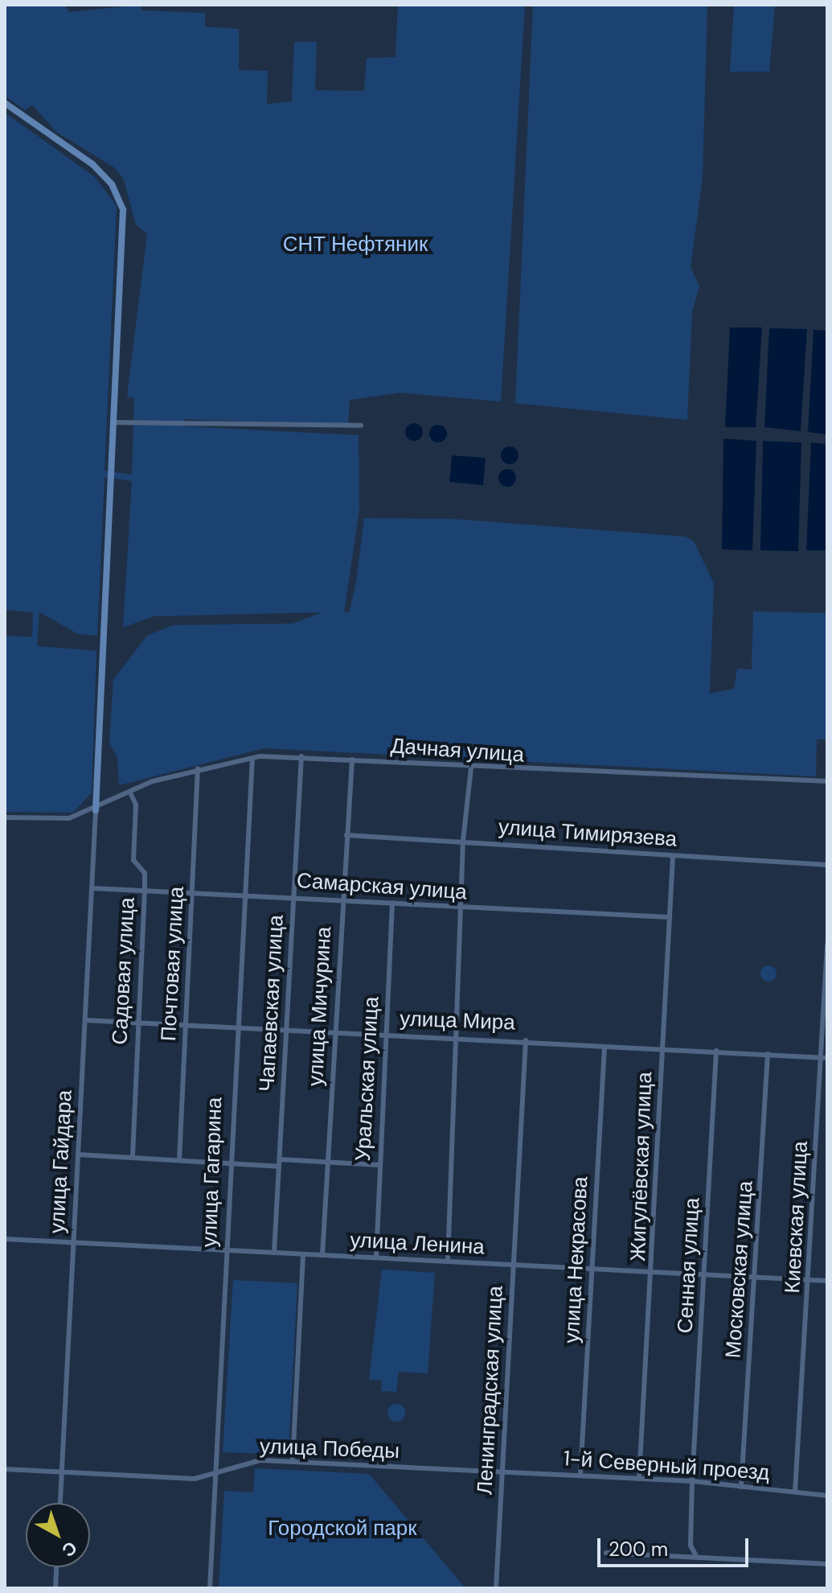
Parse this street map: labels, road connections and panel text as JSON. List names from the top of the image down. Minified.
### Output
{"streets":{"street":["Дачная улица","улица Тимирязева","Самарская улица","Почтовая улица","Садовая улица","Чапаевская улица","улица Мичурина","улица Мира","Уральская улица","улица Гайдара","Жигулёвская улица","улица Гагарина","Киевская улица","улица Ленина","улица Некрасова","Сенная улица","Московская улица","Ленинградская улица","улица Победы","1-й Северный проезд"]},"crossings":[["Дачная улица","Почтовая улица"],["Дачная улица","Садовая улица"],["Дачная улица","Чапаевская улица"],["Дачная улица","улица Мичурина"],["Дачная улица","улица Гайдара"],["Дачная улица","улица Гагарина"],["улица Тимирязева","улица Мичурина"],["улица Тимирязева","Жигулёвская улица"],["Самарская улица","Почтовая улица"],["Самарская улица","Садовая улица"],["Самарская улица","Чапаевская улица"],["Самарская улица","улица Мичурина"],["Самарская улица","Уральская улица"],["Самарская улица","улица Гайдара"],["Самарская улица","Жигулёвская улица"],["Самарская улица","улица Гагарина"],["Почтовая улица","улица Мира"],["Садовая улица","улица Мира"],["Чапаевская улица","улица Мира"],["Чапаевская улица","улица Ленина"],["улица Мичурина","улица Мира"],["улица Мичурина","улица Ленина"],["улица Мира","Уральская улица"],["улица Мира","улица Гайдара"],["улица Мира","Жигулёвская улица"],["улица Мира","улица Гагарина"],["улица Мира","Киевская улица"],["улица Мира","улица Некрасова"],["улица Мира","Сенная улица"],["улица Мира","Московская улица"],["улица Мира","Ленинградская улица"],["Уральская улица","улица Ленина"],["улица Гайдара","улица Ленина"],["улица Гайдара","улица Победы"],["Жигулёвская улица","улица Ленина"],["Жигулёвская улица","1-й Северный проезд"],["улица Гагарина","улица Ленина"],["улица Гагарина","улица Победы"],["Киевская улица","улица Ленина"],["Киевская улица","1-й Северный проезд"],["улица Ленина","улица Некрасова"],["улица Ленина","Сенная улица"],["улица Ленина","Московская улица"],["улица Ленина","Ленинградская улица"],["улица Некрасова","1-й Северный проезд"],["Сенная улица","1-й Северный проезд"],["Московская улица","1-й Северный проезд"],["Ленинградская улица","улица Победы"],["Ленинградская улица","1-й Северный проезд"],["улица Победы","1-й Северный проезд"]],"parks":["СНТ Нефтяник","Городской парк"],"scale_bar":"200 m","north":"bottom right"}
